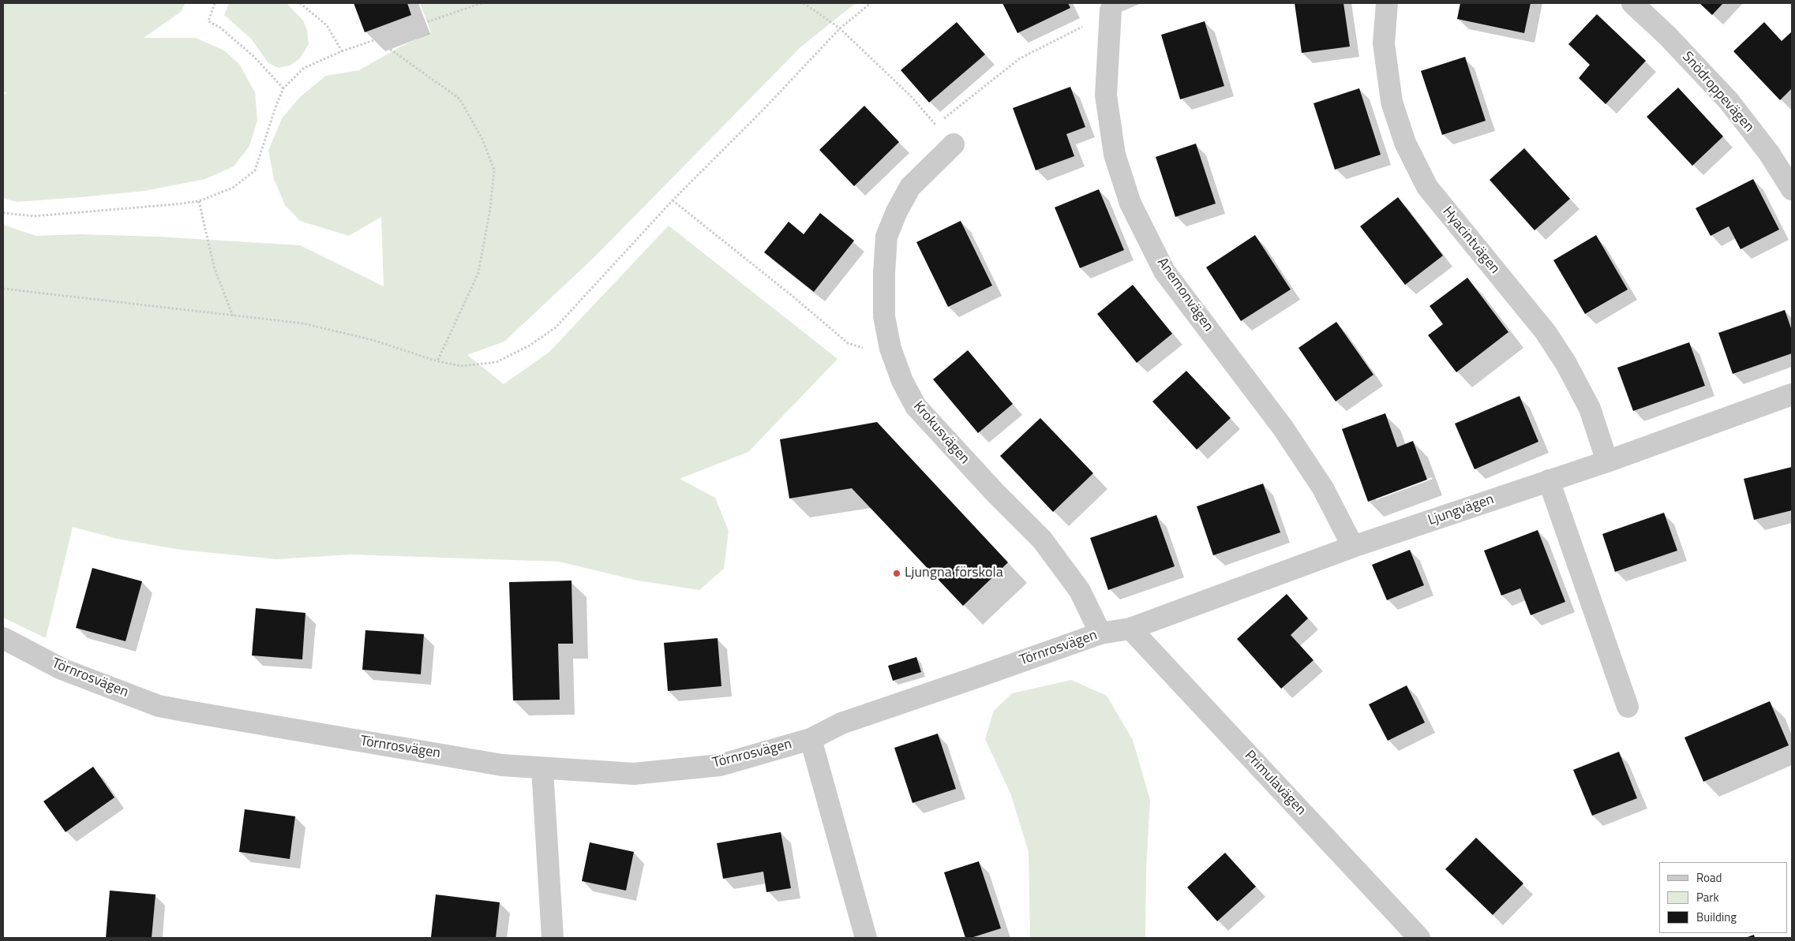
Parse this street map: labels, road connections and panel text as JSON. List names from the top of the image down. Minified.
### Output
{"streets":{"street":["Snödroppevägen","Hyacintvägen","Anemonvägen","Krokusvägen","Ljungvägen","Törnrosvägen","Primulavägen"]},"crossings":[["Hyacintvägen","Ljungvägen"],["Anemonvägen","Ljungvägen"],["Krokusvägen","Törnrosvägen"],["Ljungvägen","Törnrosvägen"],["Ljungvägen","Primulavägen"],["Törnrosvägen","Primulavägen"]],"places":["Ljungna förskola"],"legend":["Road","Park","Building"]}
